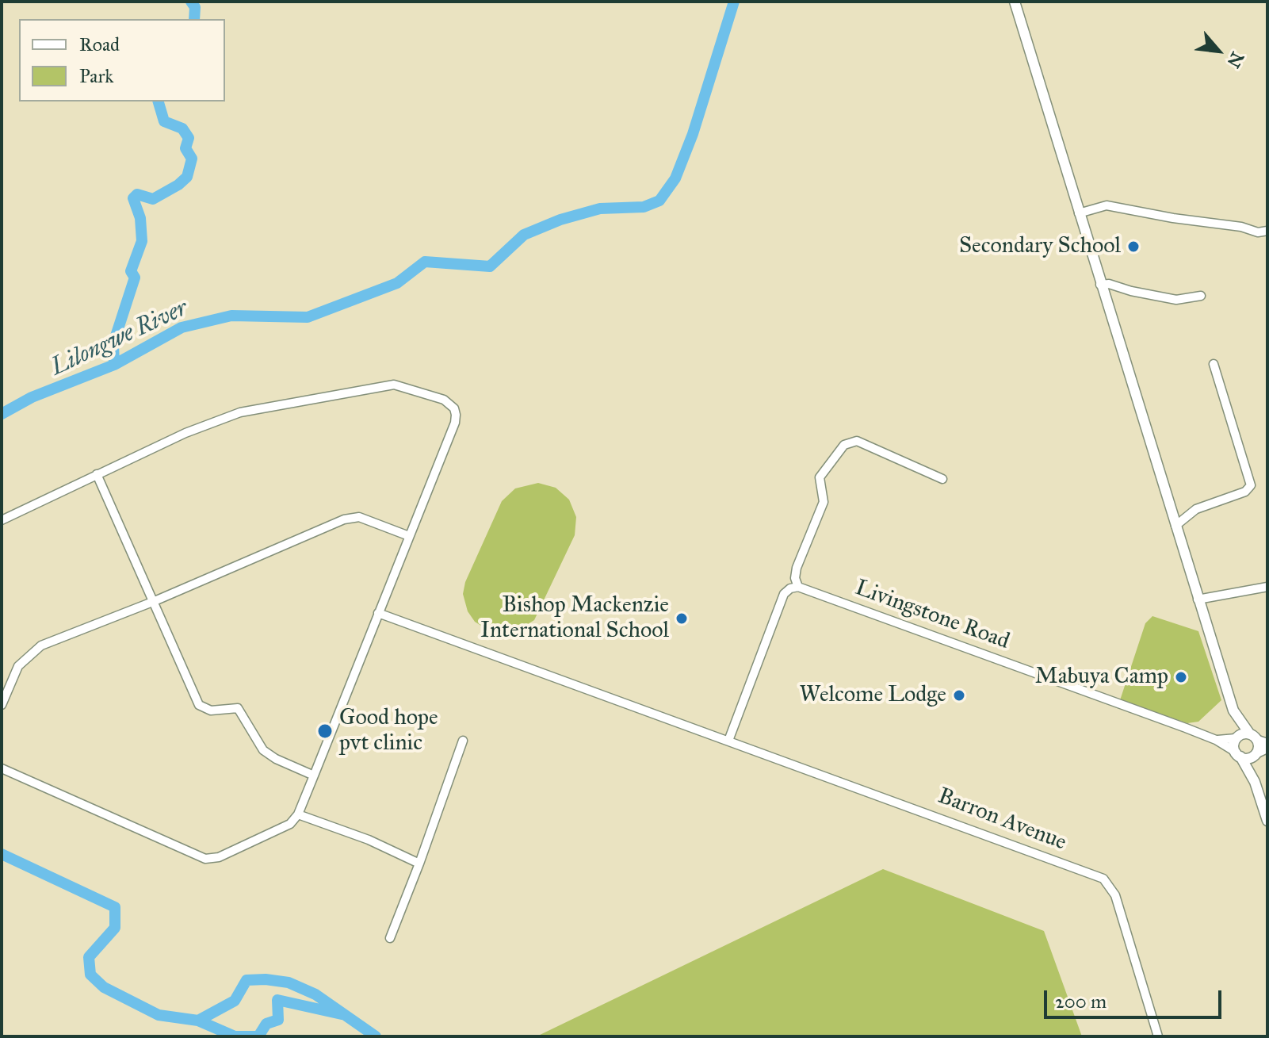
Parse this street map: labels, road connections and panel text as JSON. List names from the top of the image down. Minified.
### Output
{"streets":{"street":["Livingstone Road","Barron Avenue"]},"water":["Lilongwe River"],"places":["Secondary School","Bishop Mackenzie International School","Mabuya Camp","Welcome Lodge","Good hope pvt clinic"],"legend":["Road","Park"],"scale_bar":"200 m","north":"bottom right"}
